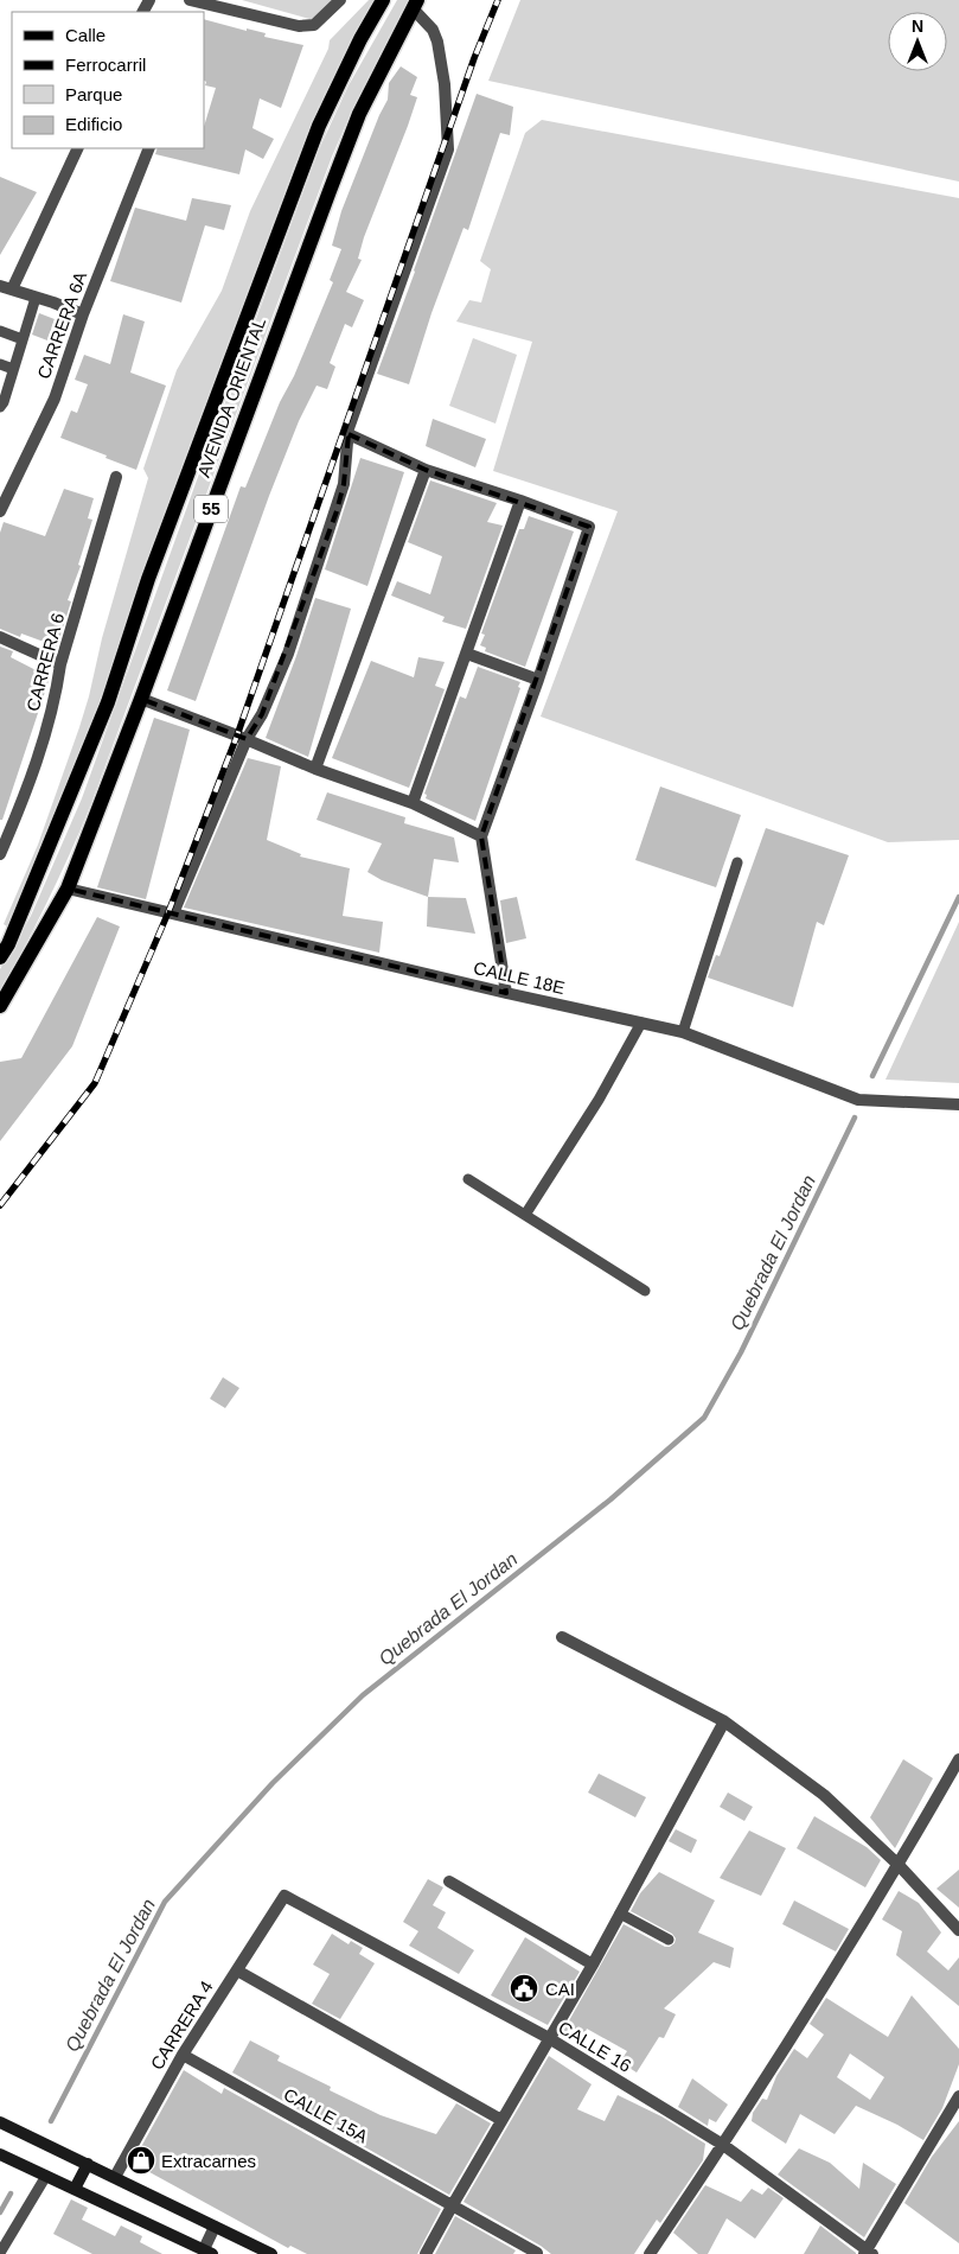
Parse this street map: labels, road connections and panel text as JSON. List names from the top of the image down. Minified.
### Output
{"streets":{"main road":["AVENIDA ORIENTAL","55"],"street":["CARRERA 6A","CARRERA 6","CALLE 18E","CARRERA 4","CALLE 16","CALLE 15A"]},"crossings":[["AVENIDA ORIENTAL","CALLE 18E"],["CARRERA 4","CALLE 16"],["CARRERA 4","CALLE 15A"]],"water":["Quebrada El Jordan"],"places":{"public building":["CAI"],"shop":["Extracarnes"]},"legend":["Calle","Ferrocarril","Parque","Edificio"],"north":"top"}
